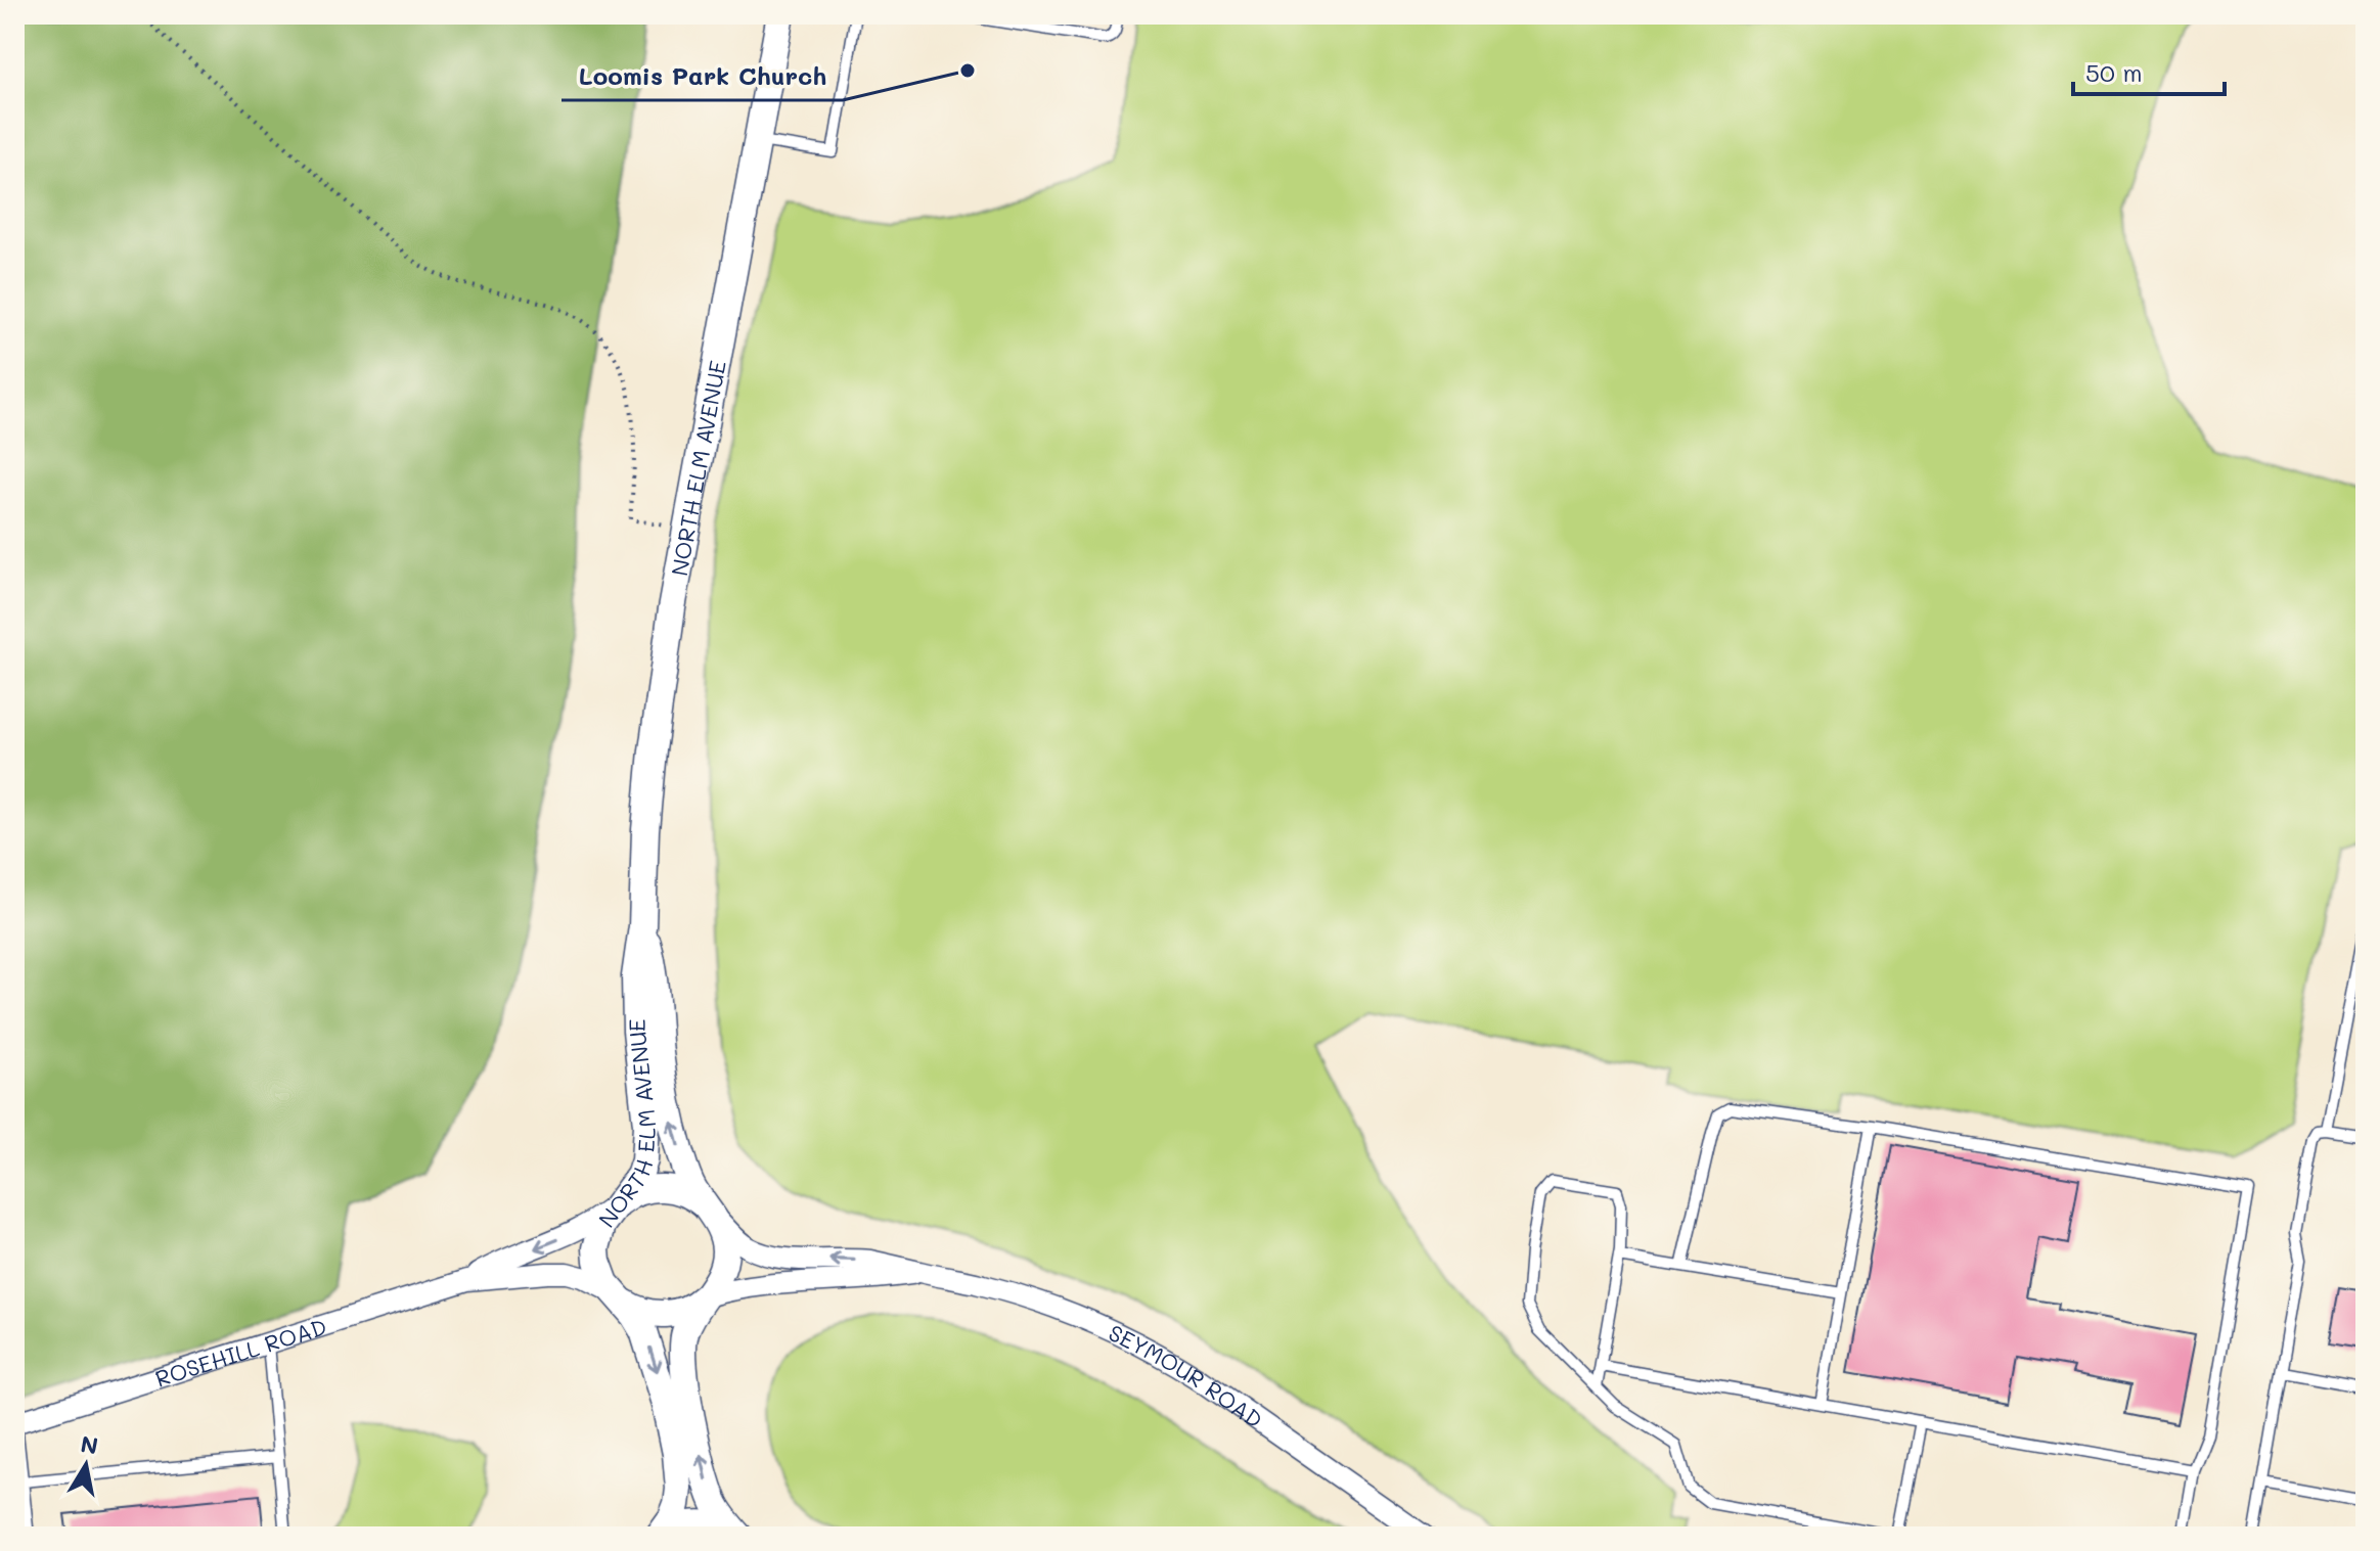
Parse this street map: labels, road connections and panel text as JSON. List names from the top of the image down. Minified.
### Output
{"streets":{"main road":["NORTH ELM AVENUE","ROSEHILL ROAD","SEYMOUR ROAD"]},"crossings":[["NORTH ELM AVENUE","ROSEHILL ROAD"],["NORTH ELM AVENUE","SEYMOUR ROAD"],["ROSEHILL ROAD","SEYMOUR ROAD"]],"places":["Loomis Park Church"],"scale_bar":"50 m","north":"top"}
